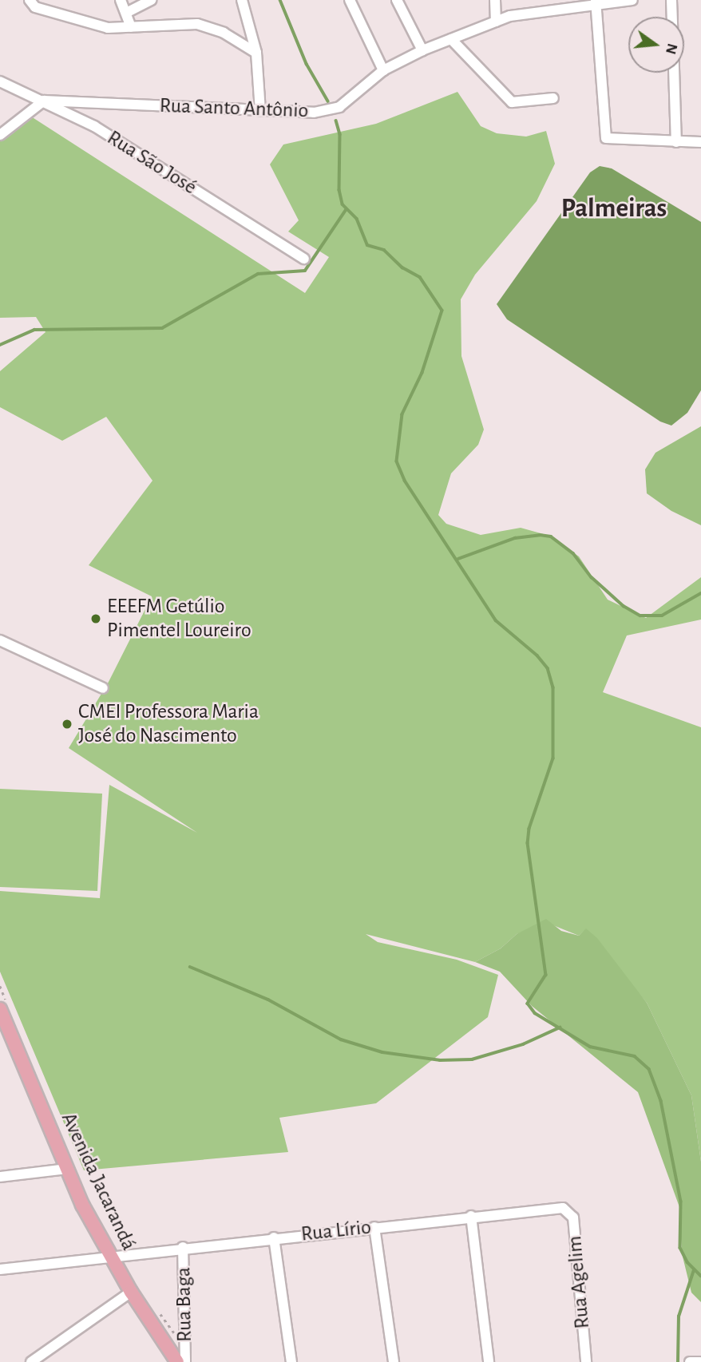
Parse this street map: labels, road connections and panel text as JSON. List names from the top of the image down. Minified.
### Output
{"streets":{"main road":["Avenida Jacarandá"],"street":["Rua Santo Antônio","Rua São José","Rua Lírio","Rua Agelim","Rua Baga"]},"crossings":[["Rua Santo Antônio","Rua São José"],["Avenida Jacarandá","Rua Lírio"],["Rua Lírio","Rua Agelim"],["Rua Lírio","Rua Baga"]],"districts":["Palmeiras"],"places":["EEEFM Getúlio Pimentel Loureiro","CMEI Professora Maria José do Nascimento"],"north":"right"}
